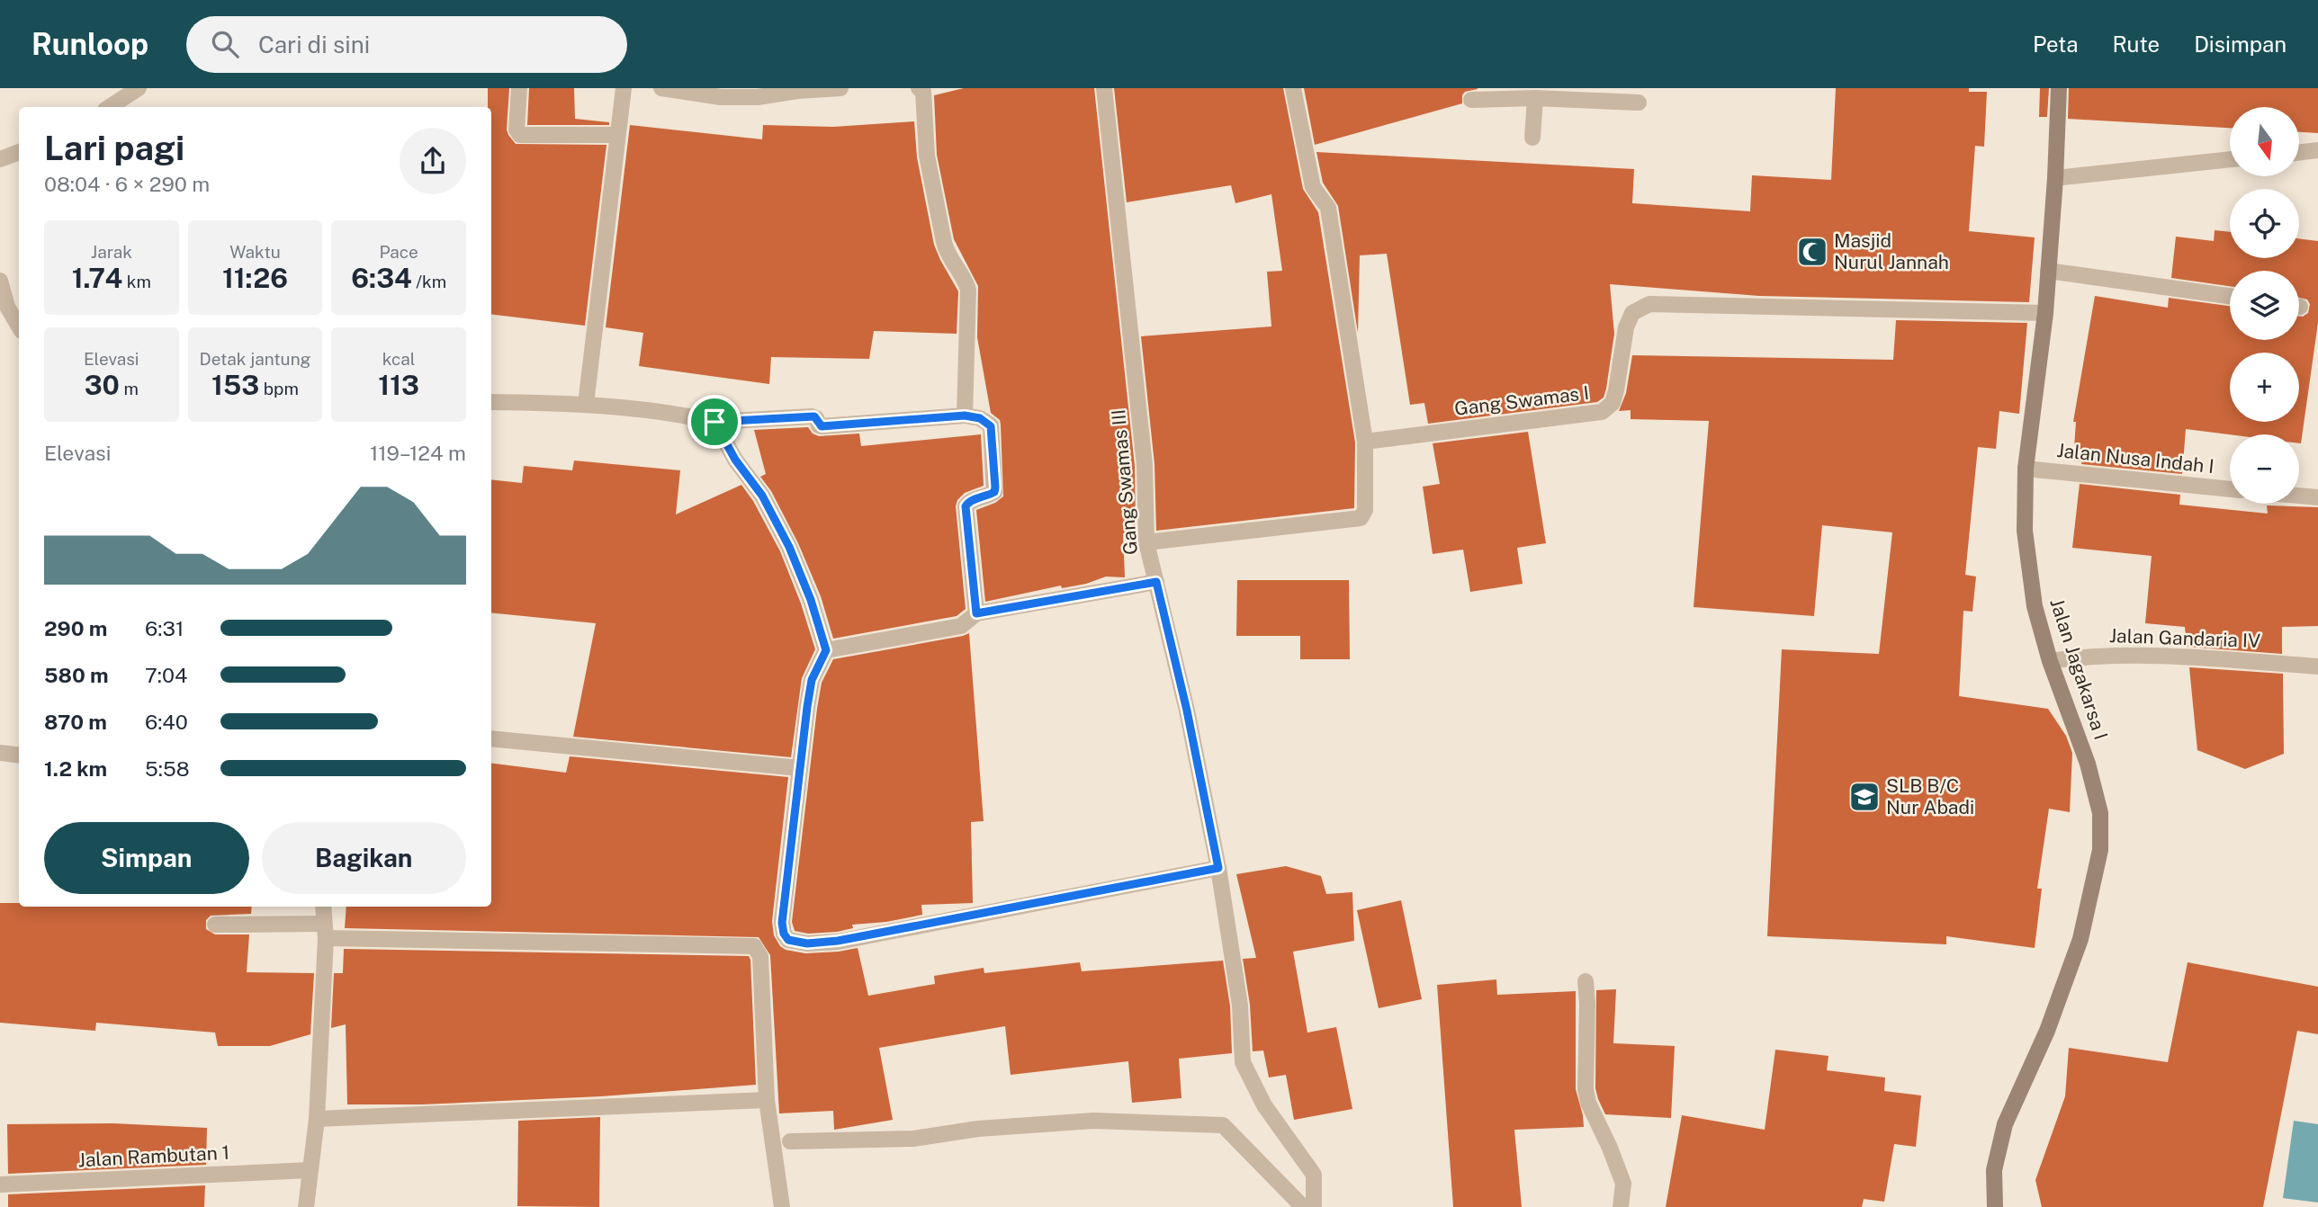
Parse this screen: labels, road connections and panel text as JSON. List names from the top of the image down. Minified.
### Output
{"streets":{"street":["Gang Swamas I","Jalan Nusa Indah I","Gang Swamas III","Jalan Gandaria IV","Jalan Jagakarsa I","Jalan Rambutan 1"]},"crossings":[["Gang Swamas I","Jalan Jagakarsa I"],["Jalan Nusa Indah I","Jalan Jagakarsa I"],["Jalan Gandaria IV","Jalan Jagakarsa I"]],"places":{"mosque":["Masjid Nurul Jannah"],"school or university":["SLB B/C Nur Abadi"]},"north":"bottom","page":{"header":"Runloop","search":"Cari di sini","nav":["Peta","Rute","Disimpan"],"map_buttons":["+","−"],"heading":["Lari pagi","08:04 · 6 × 290 m"],"stats":[["Jarak","1.74 km"],["Waktu","11:26"],["Pace","6:34 /km"],["Elevasi","30 m"],["Detak jantung","153 bpm"],["kcal","113"]],"chart":["Elevasi","119–124 m"],"list":[{"name":"290 m","note":"6:31"},{"name":"580 m","note":"7:04"},{"name":"870 m","note":"6:40"},{"name":"1.2 km","note":"5:58"}],"buttons":["Simpan","Bagikan"]}}
